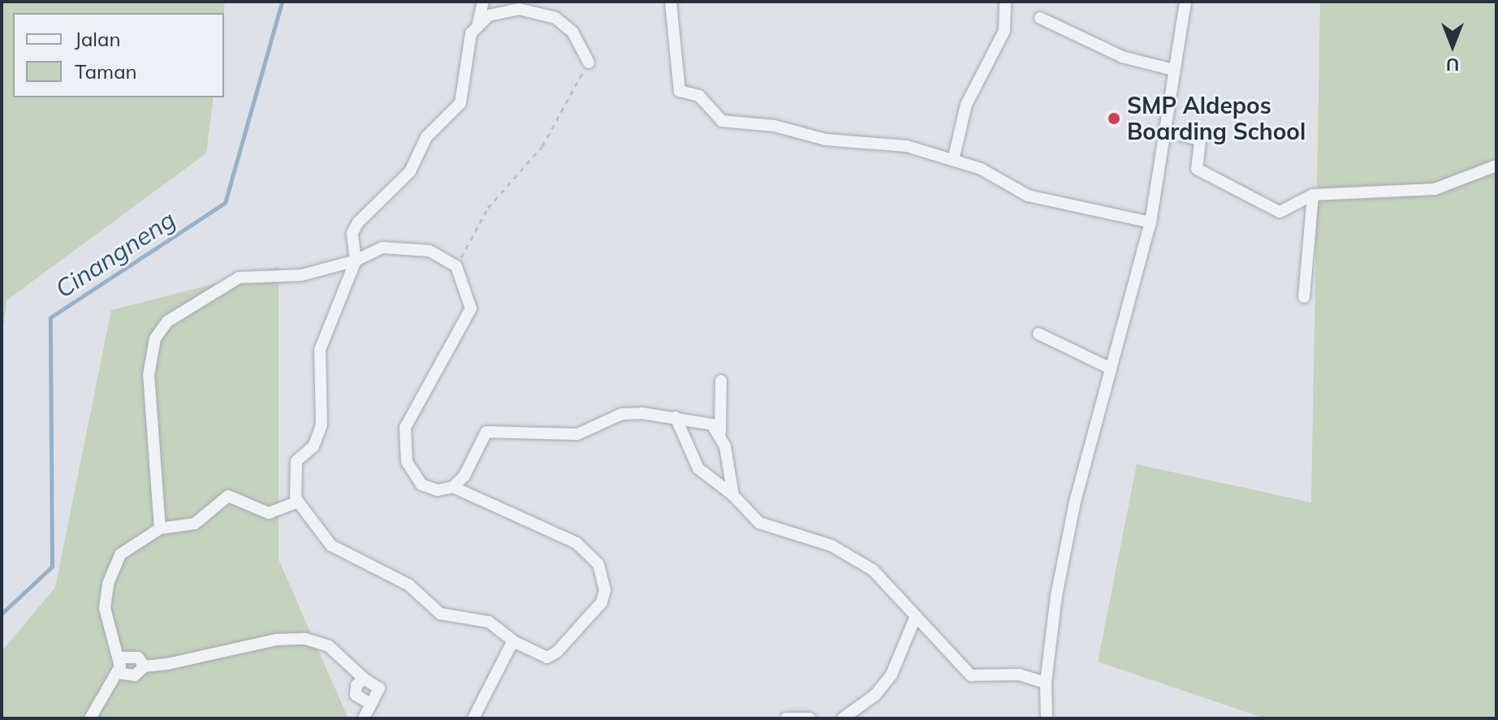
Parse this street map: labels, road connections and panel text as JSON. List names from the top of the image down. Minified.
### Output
{"water":["Cinangneng"],"places":["SMP Aldepos Boarding School"],"legend":["Jalan","Taman"],"north":"bottom"}
